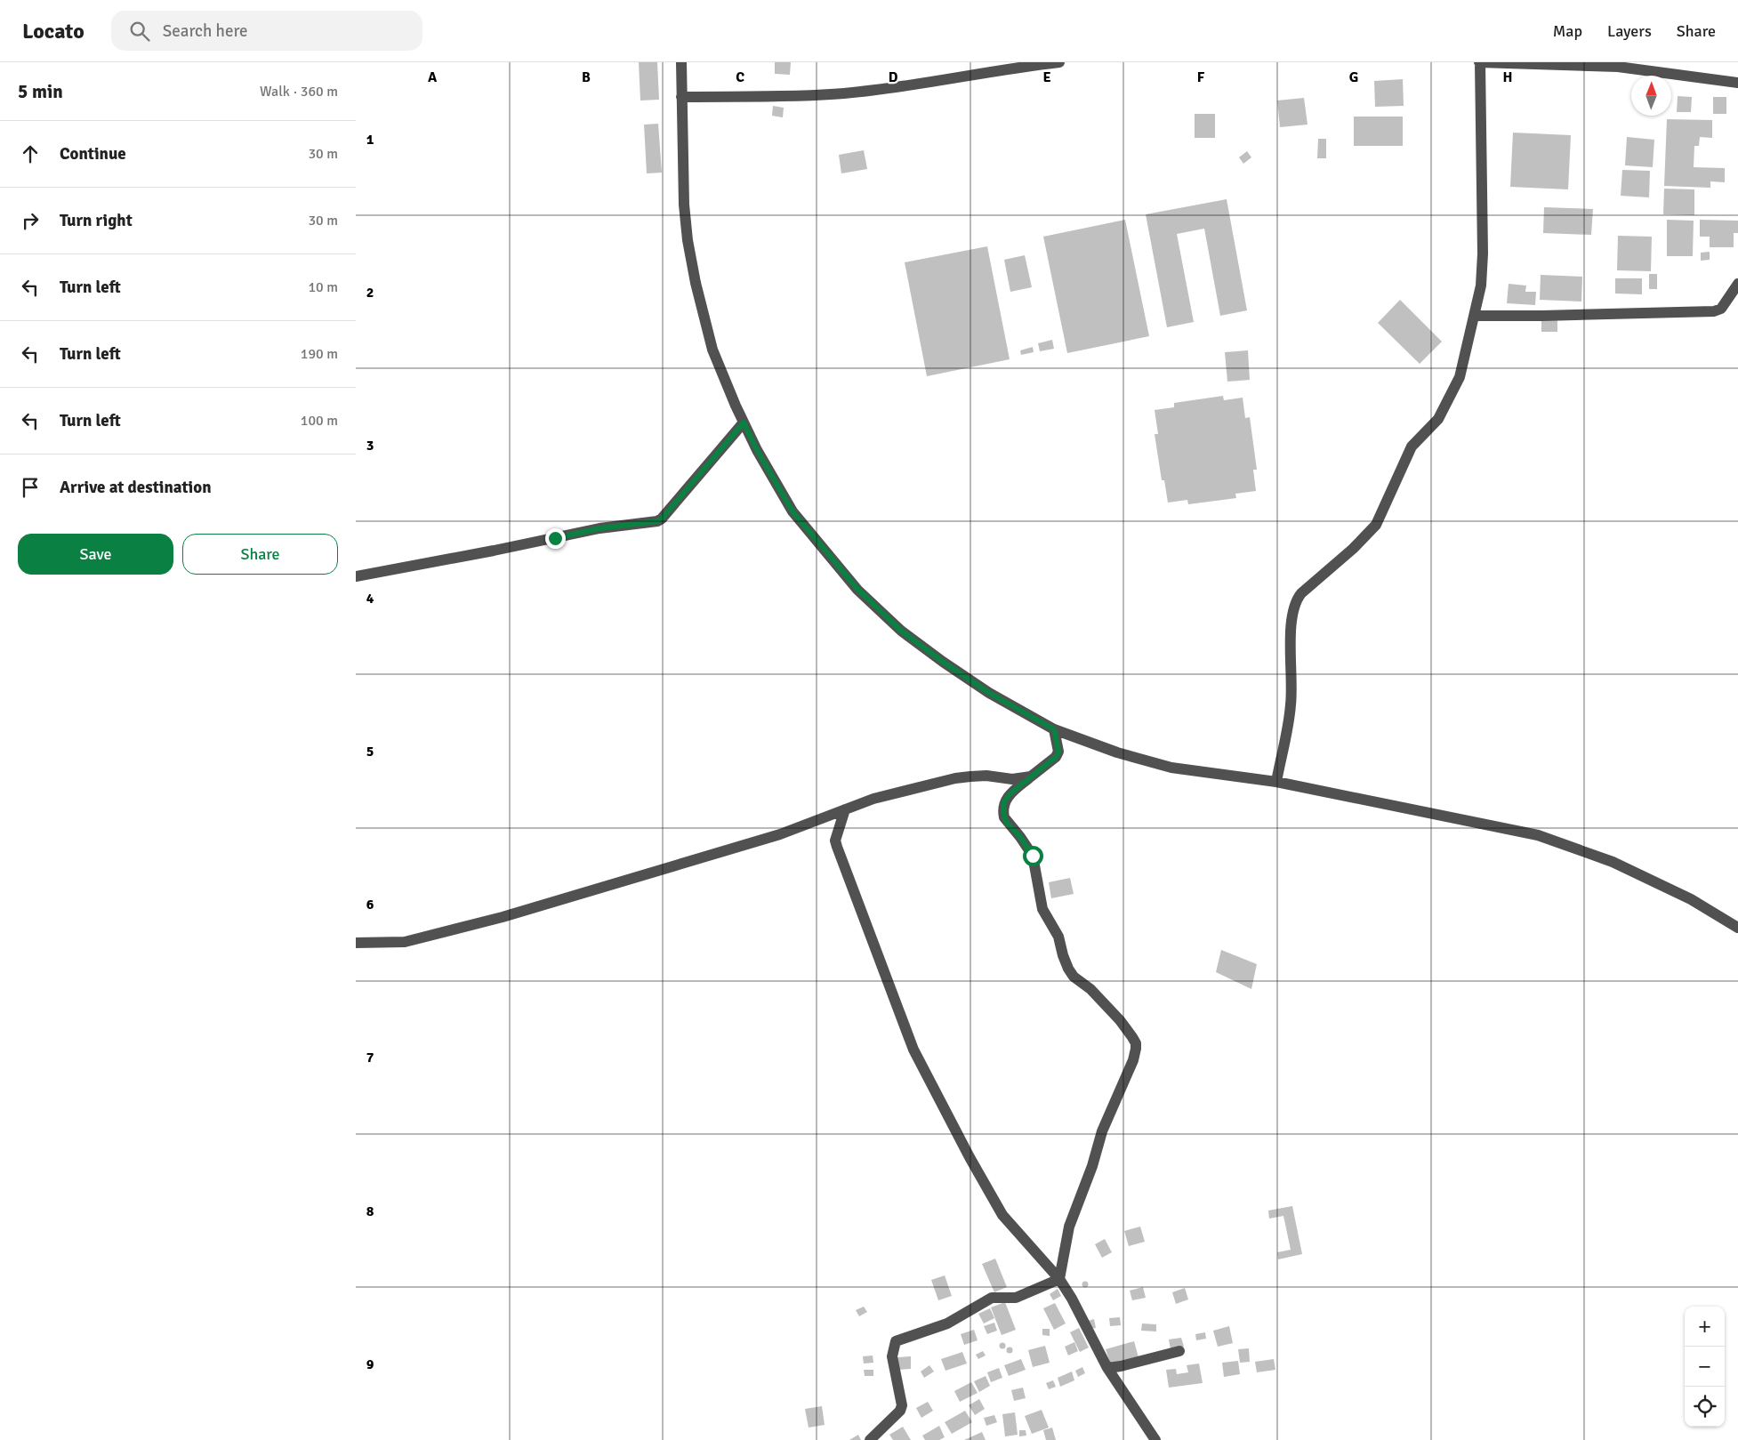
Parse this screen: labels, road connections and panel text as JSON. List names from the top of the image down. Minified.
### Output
{"north":"top","page":{"header":"Locato","search":"Search here","nav":["Map","Layers","Share"],"heading":["5 min","Walk · 360 m"],"list":[["Continue","30 m"],["Turn right","30 m"],["Turn left","10 m"],["Turn left","190 m"],["Turn left","100 m"],"Arrive at destination"],"buttons":["Save","Share"],"map_buttons":["+","−"]},"grid":{"columns":["A","B","C","D","E","F","G","H"],"rows":["1","2","3","4","5","6","7","8","9"]}}
